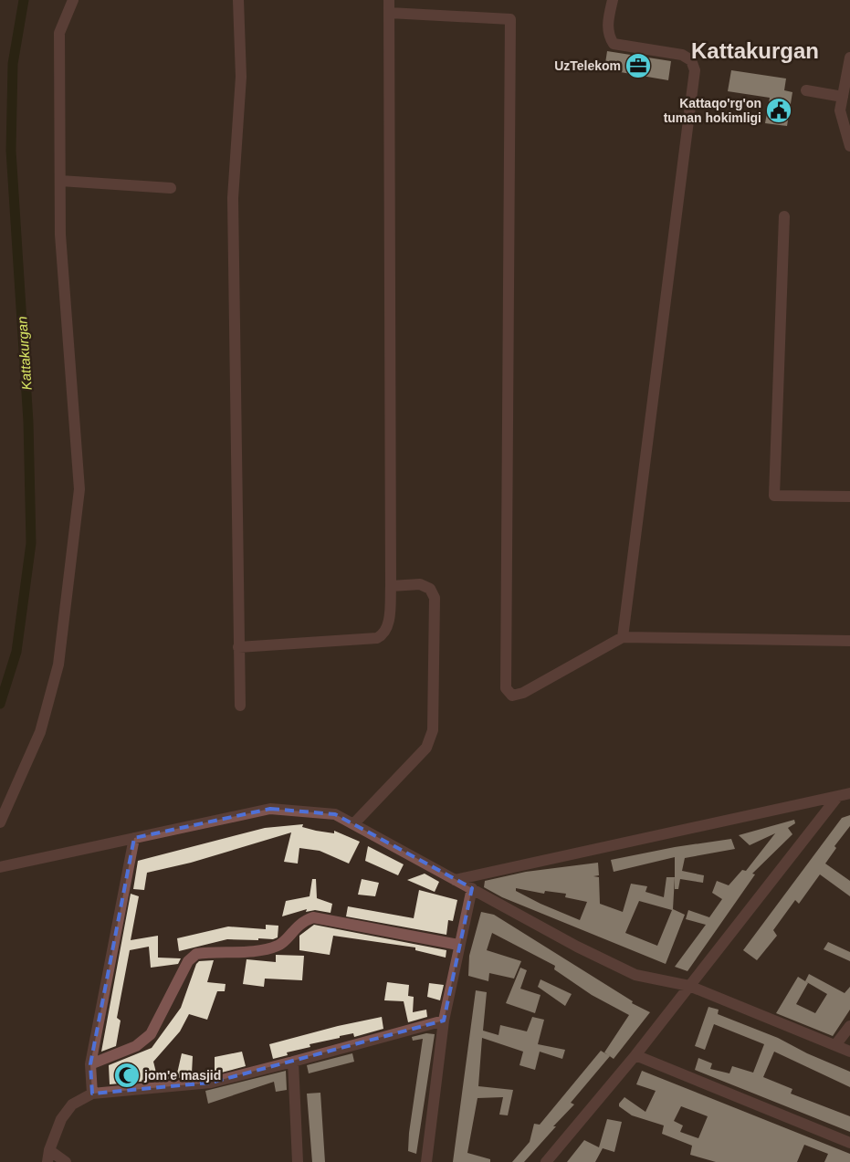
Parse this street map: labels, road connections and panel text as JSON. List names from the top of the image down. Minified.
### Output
{"districts":["Kattakurgan"],"water":["Kattakurgan"],"places":{"office":["UzTelekom"],"public building":["Kattaqo'rg'on tuman hokimligi"],"mosque":["jom'e masjid"]}}
